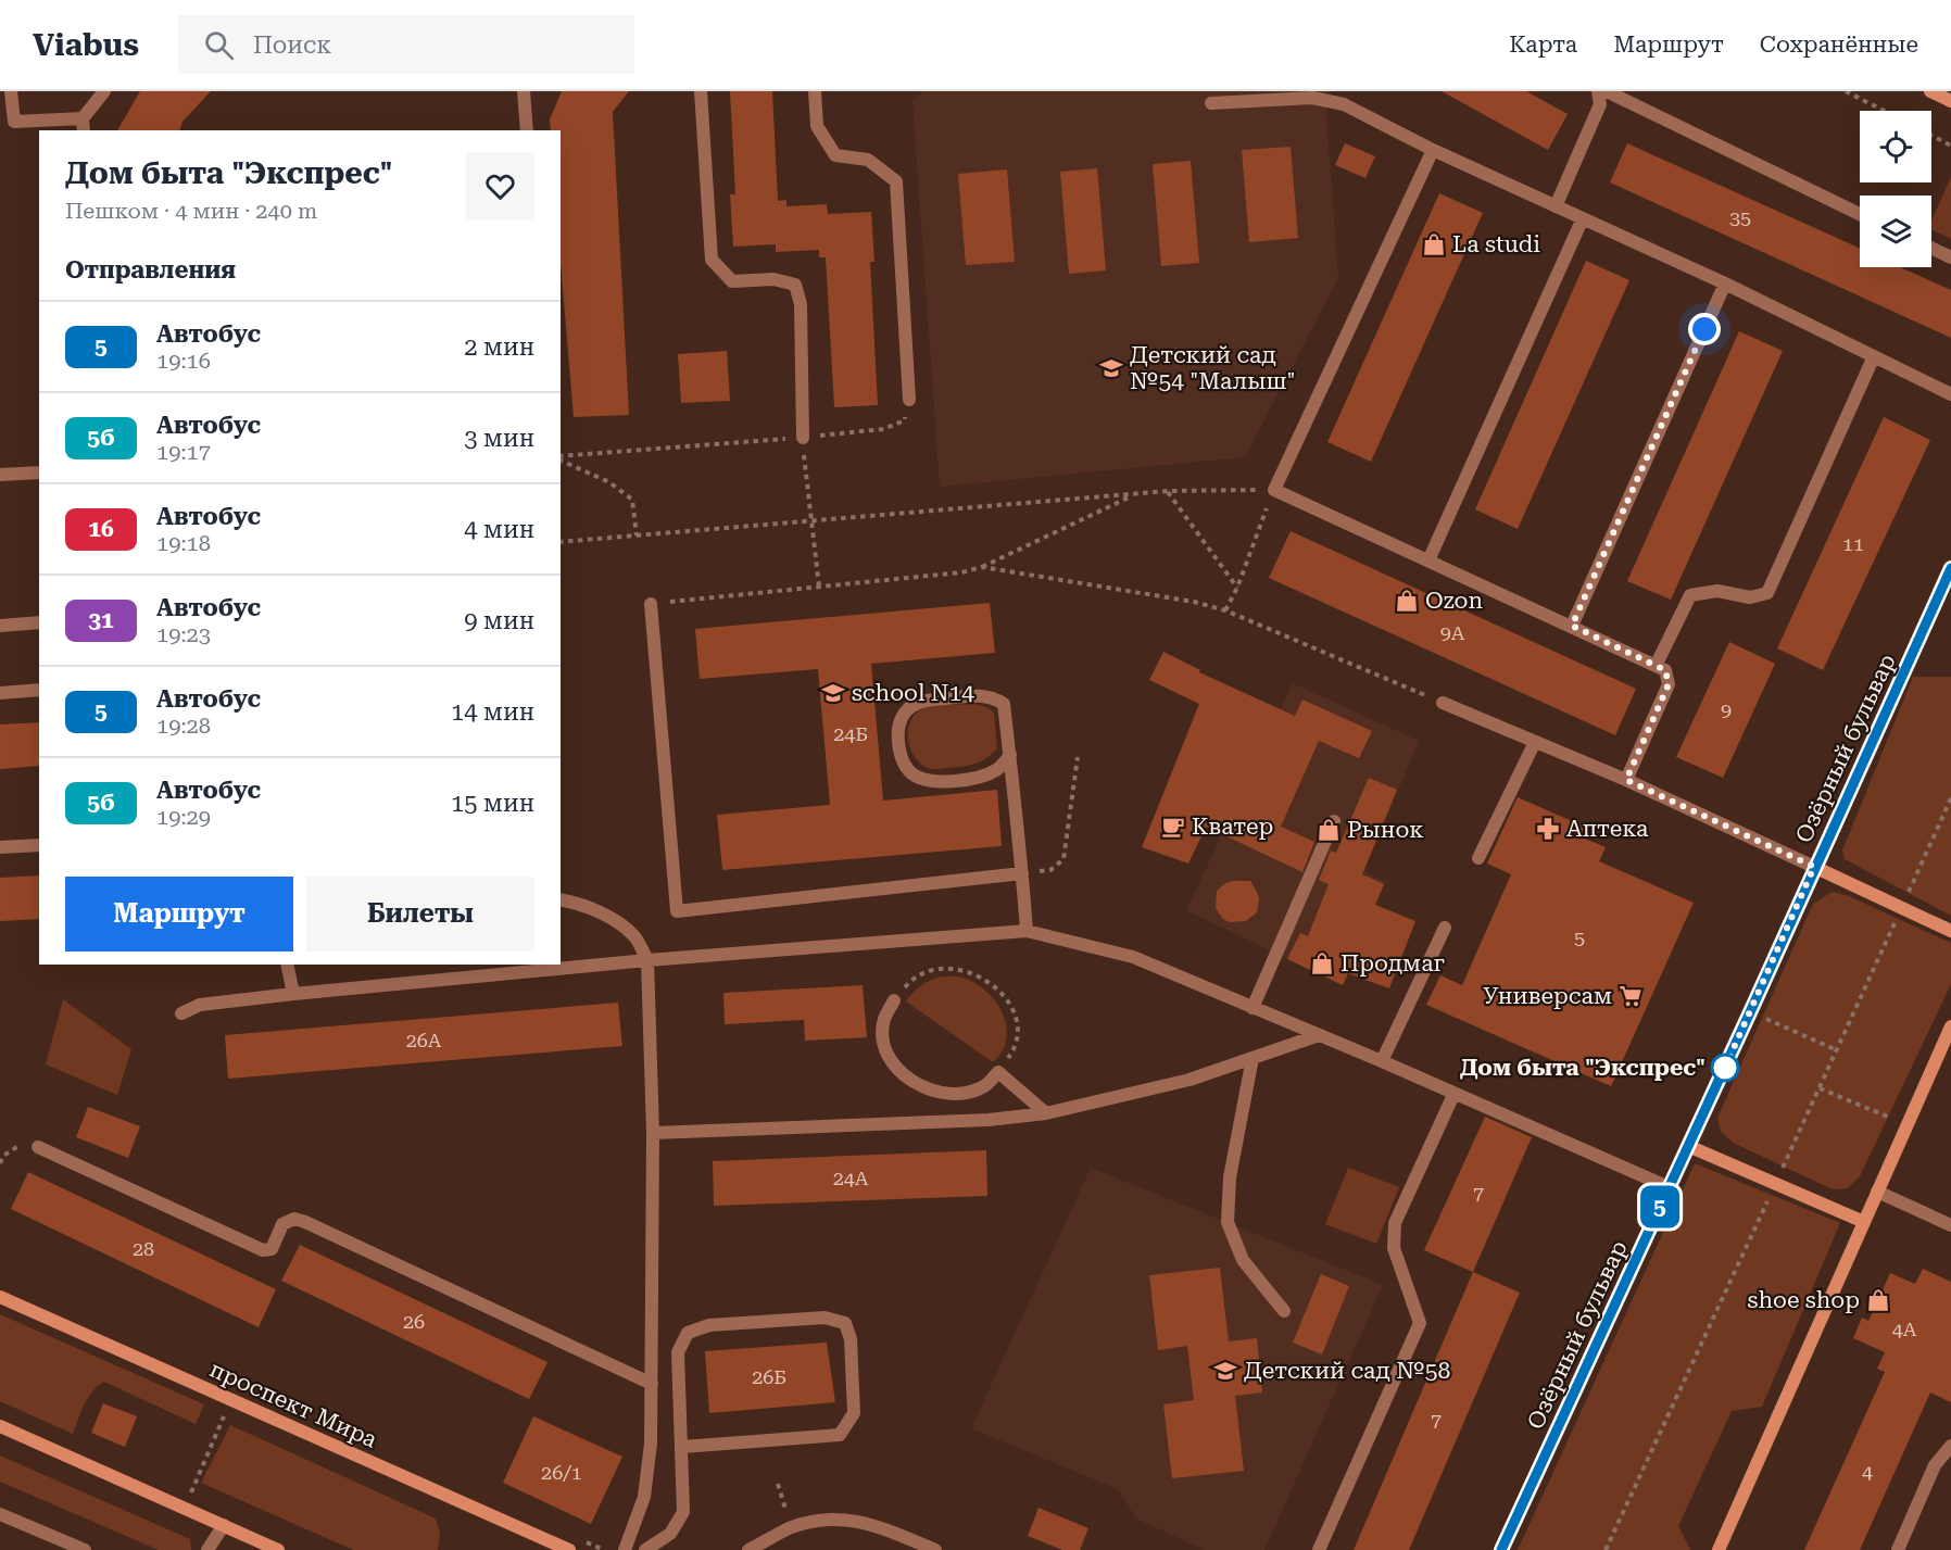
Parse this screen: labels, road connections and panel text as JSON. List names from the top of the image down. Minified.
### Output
{"streets":{"street":["Озёрный бульвар","проспект Мира"]},"places":{"shop":["La studi","Ozon","Рынок","Продмаг","shoe shop"],"school or university":["Детский сад №54 \"Малыш\"","school N14","Детский сад №58"],"cafe":["Кватер"],"pharmacy":["Аптека"],"supermarket":["Универсам"],"other":["Дом быта \"Экспрес\""]},"lines":["bus line 5"],"house_numbers":["35","11","9А","9","24Б","5","26А","24А","7","28","26","4А","26Б","7","4","26/1"],"page":{"header":"Viabus","search":"Поиск","nav":["Карта","Маршрут","Сохранённые"],"on_map":"5","heading":[["Дом быта \"Экспрес\"","Пешком · 4 мин · 240 m"],"Отправления"],"list":[{"mark":"5","name":"Автобус","note":"19:16","value":"2 мин"},{"mark":"5б","name":"Автобус","note":"19:17","value":"3 мин"},{"mark":"16","name":"Автобус","note":"19:18","value":"4 мин"},{"mark":"31","name":"Автобус","note":"19:23","value":"9 мин"},{"mark":"5","name":"Автобус","note":"19:28","value":"14 мин"},{"mark":"5б","name":"Автобус","note":"19:29","value":"15 мин"}],"buttons":["Маршрут","Билеты"]}}
